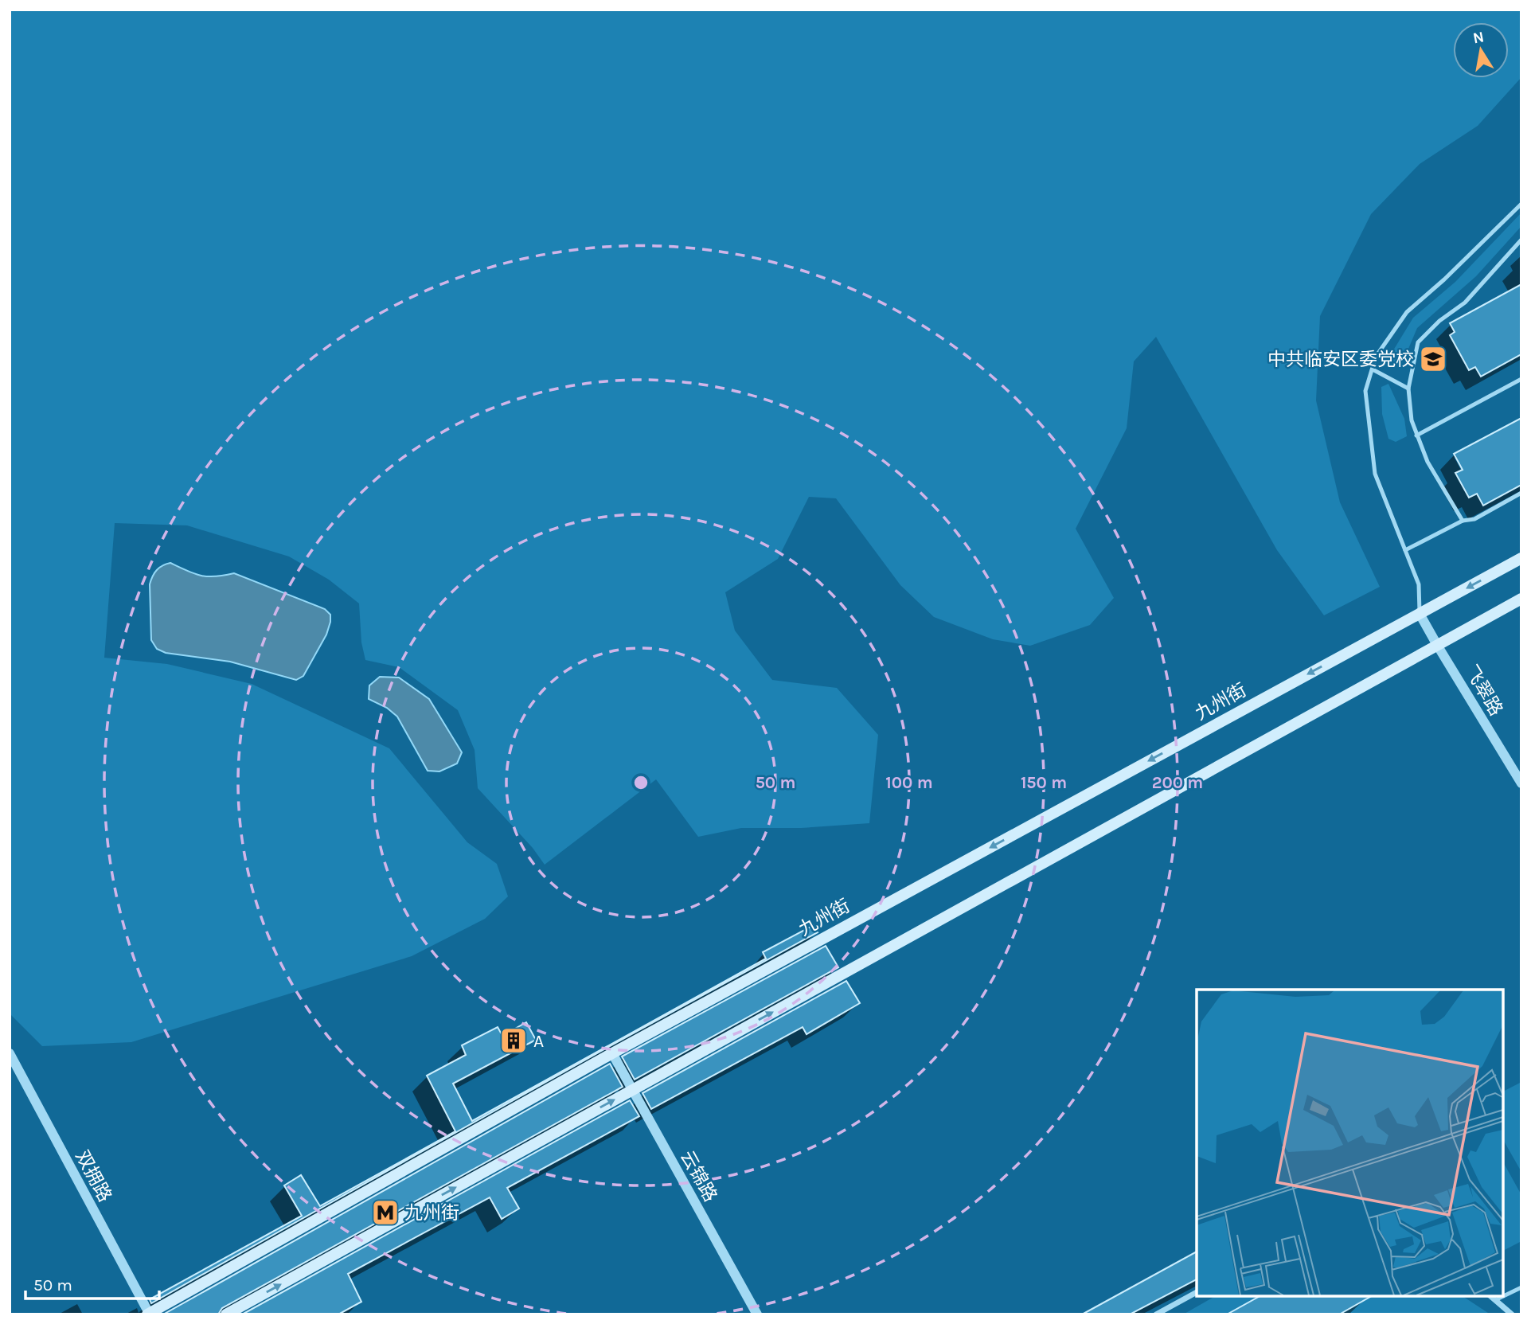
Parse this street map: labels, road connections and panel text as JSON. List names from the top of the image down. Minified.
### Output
{"streets":{"main road":["九州街"],"street":["飞翠路","双拥路","云锦路"]},"crossings":[["飞翠路","九州街"],["九州街","双拥路"],["九州街","云锦路"]],"places":{"school or university":["中共临安区委党校"],"building":["A"],"metro station":["九州街"]},"scale_bar":"50 m","north":"top","rings":["50 m","100 m","150 m","200 m"]}
